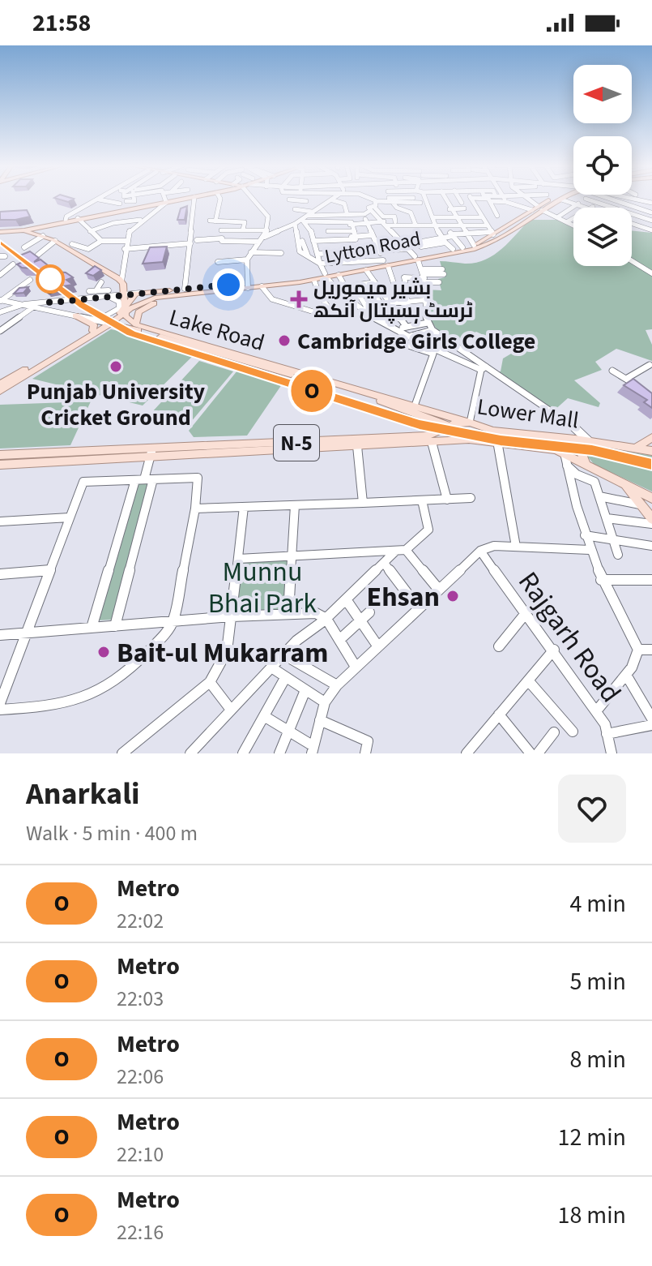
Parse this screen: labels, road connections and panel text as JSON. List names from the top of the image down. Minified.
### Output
{"streets":{"main road":["Lytton Road","Lake Road","Lower Mall","N-5"],"street":["Rajgarh Road"]},"crossings":[["Lake Road","Lower Mall"],["Lower Mall","N-5"]],"parks":["Munnu Bhai Park"],"places":{"health":["بشیر میموریل ٹرسٹ ہسپتال آنکھ"],"other":["Cambridge Girls College","Punjab University Cricket Ground","Ehsan","Bait-ul Mukarram"]},"lines":["metro line O"],"north":"left","page":{"status":"21:58","on_map":"O","heading":["Anarkali","Walk · 5 min · 400 m"],"list":[{"mark":"O","name":"Metro","note":"22:02","value":"4 min"},{"mark":"O","name":"Metro","note":"22:03","value":"5 min"},{"mark":"O","name":"Metro","note":"22:06","value":"8 min"},{"mark":"O","name":"Metro","note":"22:10","value":"12 min"},{"mark":"O","name":"Metro","note":"22:16","value":"18 min"}]}}
